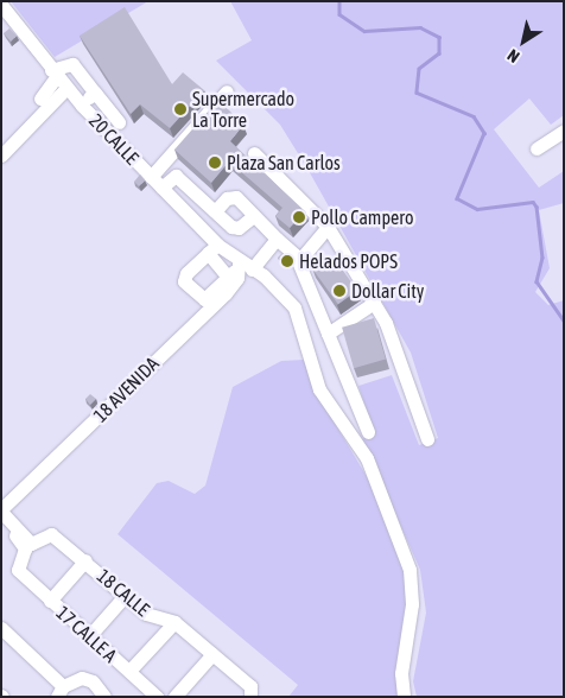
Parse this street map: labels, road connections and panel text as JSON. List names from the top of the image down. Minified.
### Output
{"streets":{"street":["20 CALLE","18 AVENIDA","18 CALLE","17 CALLE A"]},"crossings":[["20 CALLE","18 AVENIDA"]],"places":["Supermercado La Torre","Plaza San Carlos","Pollo Campero","Helados POPS","Dollar City"],"north":"bottom left"}
